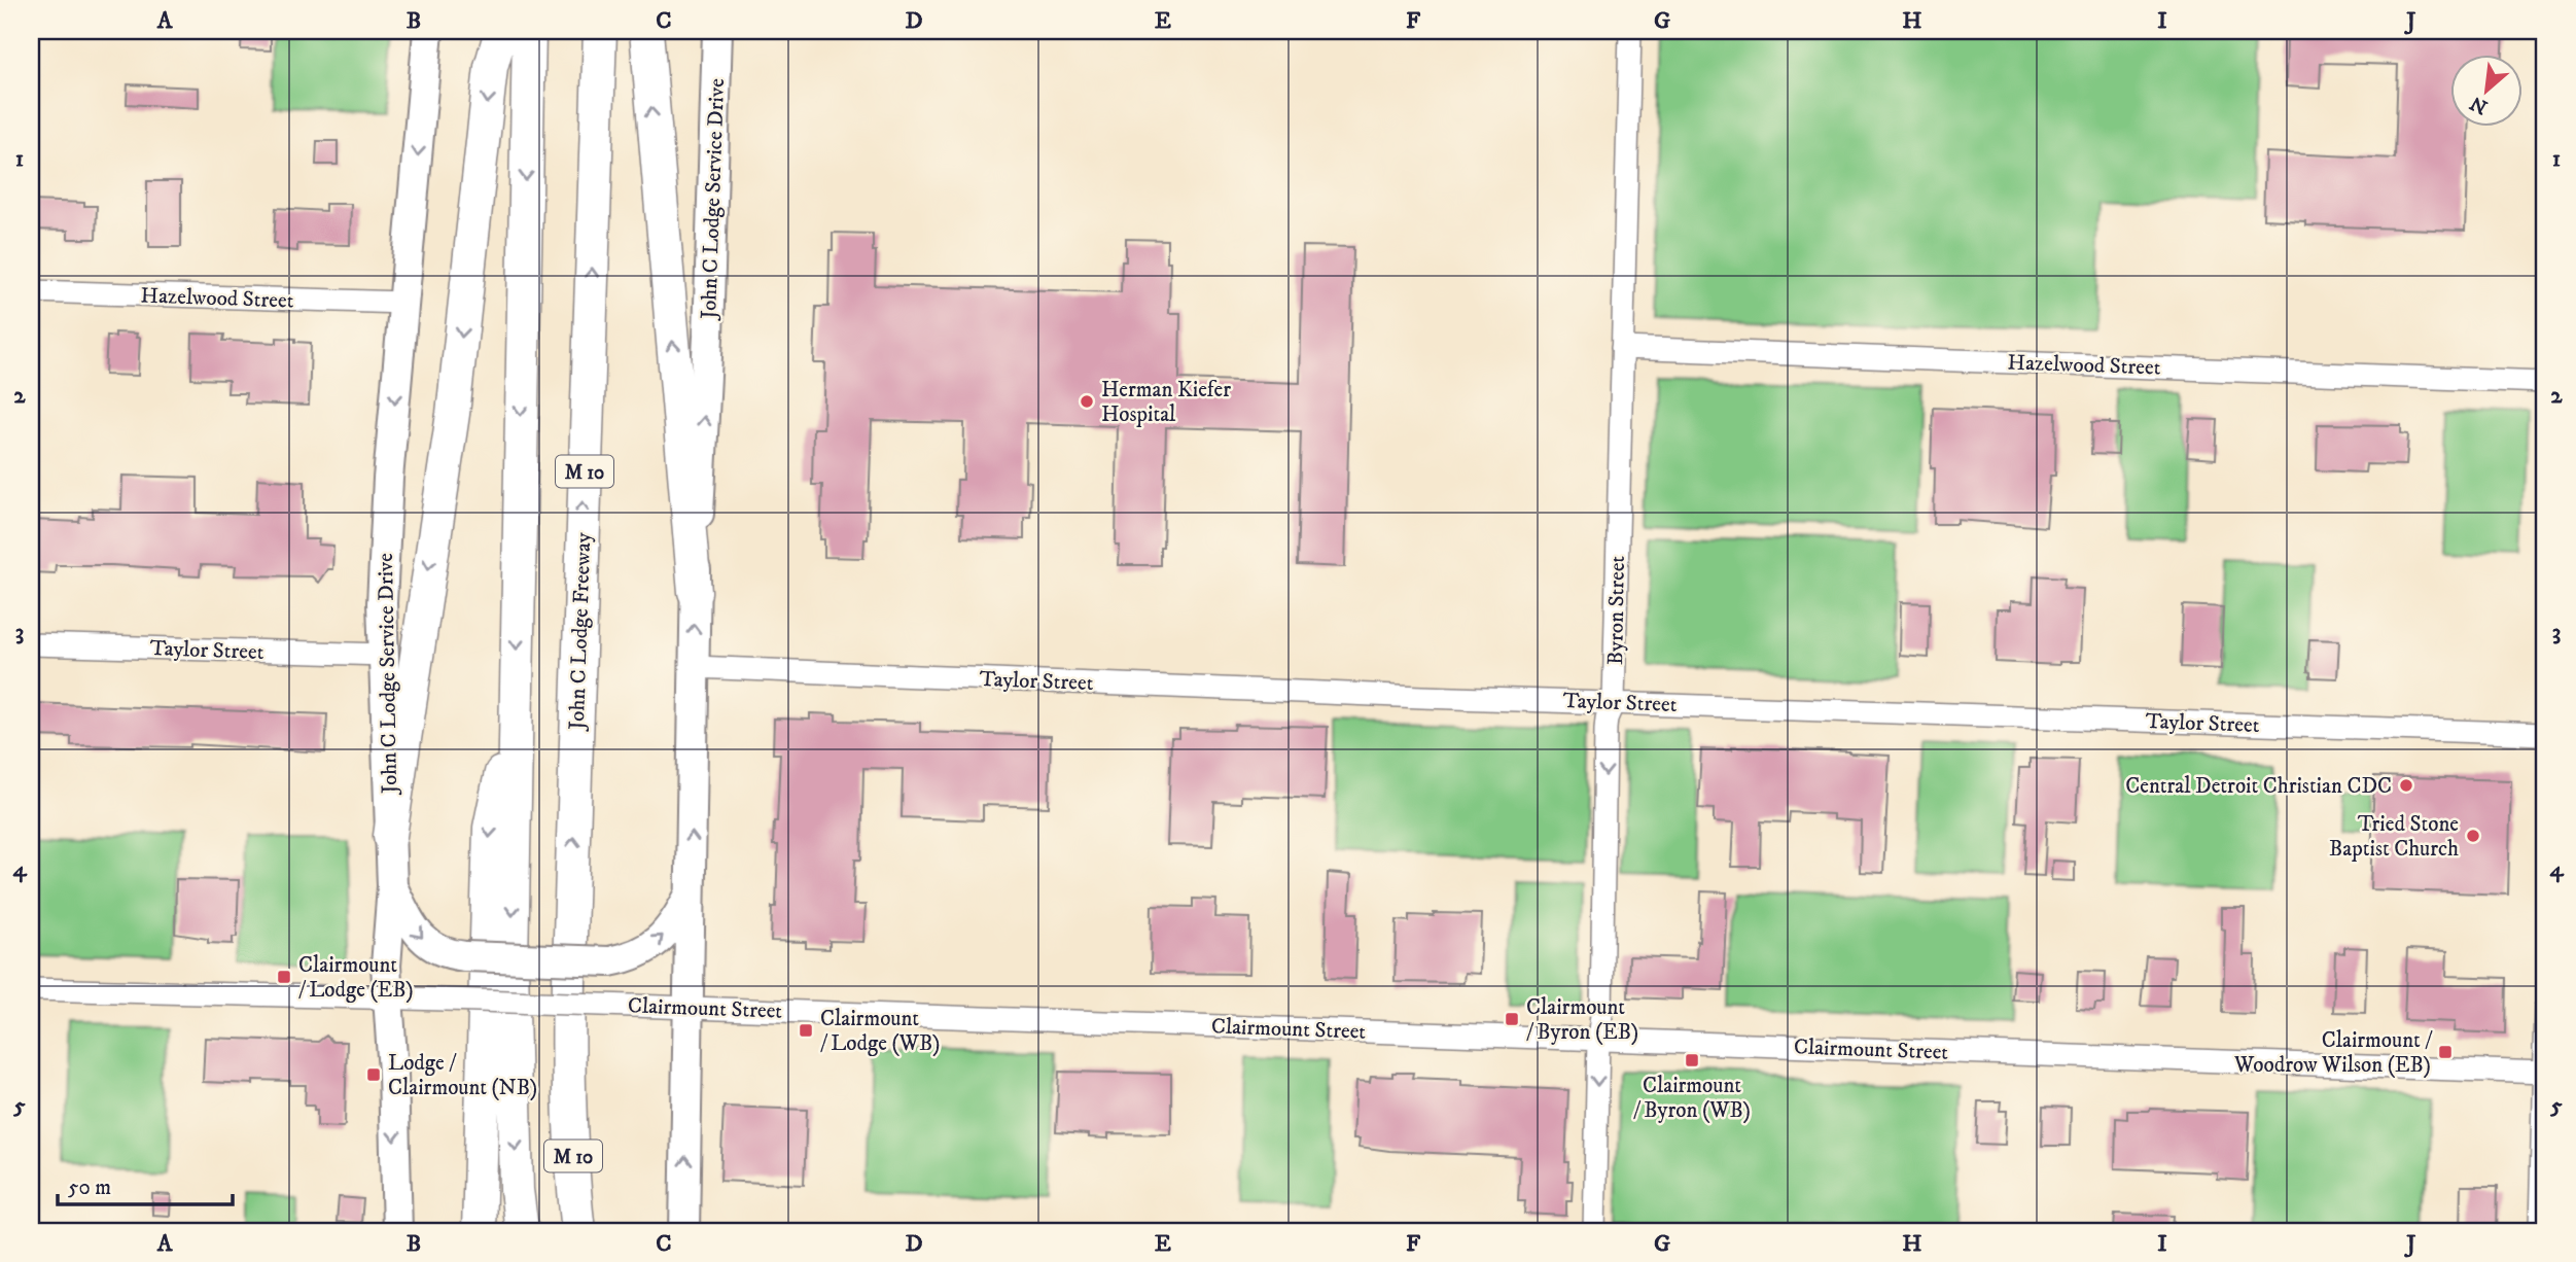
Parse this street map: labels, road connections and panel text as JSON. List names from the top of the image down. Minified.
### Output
{"streets":{"highway":["M 10","John C Lodge Freeway"],"main road":["John C Lodge Service Drive"],"street":["Hazelwood Street","Byron Street","Taylor Street","Clairmount Street"]},"crossings":[["John C Lodge Service Drive","Hazelwood Street"],["John C Lodge Service Drive","Taylor Street"],["John C Lodge Service Drive","Clairmount Street"],["Hazelwood Street","Byron Street"],["Byron Street","Taylor Street"],["Byron Street","Clairmount Street"]],"one_way":["Byron Street"],"places":{"other":["Herman Kiefer Hospital","Central Detroit Christian CDC","Tried Stone Baptist Church"],"transit":["Clairmount / Lodge (EB)","Clairmount / Byron (EB)","Clairmount / Lodge (WB)","Clairmount / Woodrow Wilson (EB)","Clairmount / Byron (WB)","Lodge / Clairmount (NB)"]},"scale_bar":"50 m","north":"bottom left","grid":{"columns":["A","B","C","D","E","F","G","H","I","J"],"rows":["1","2","3","4","5"]}}
